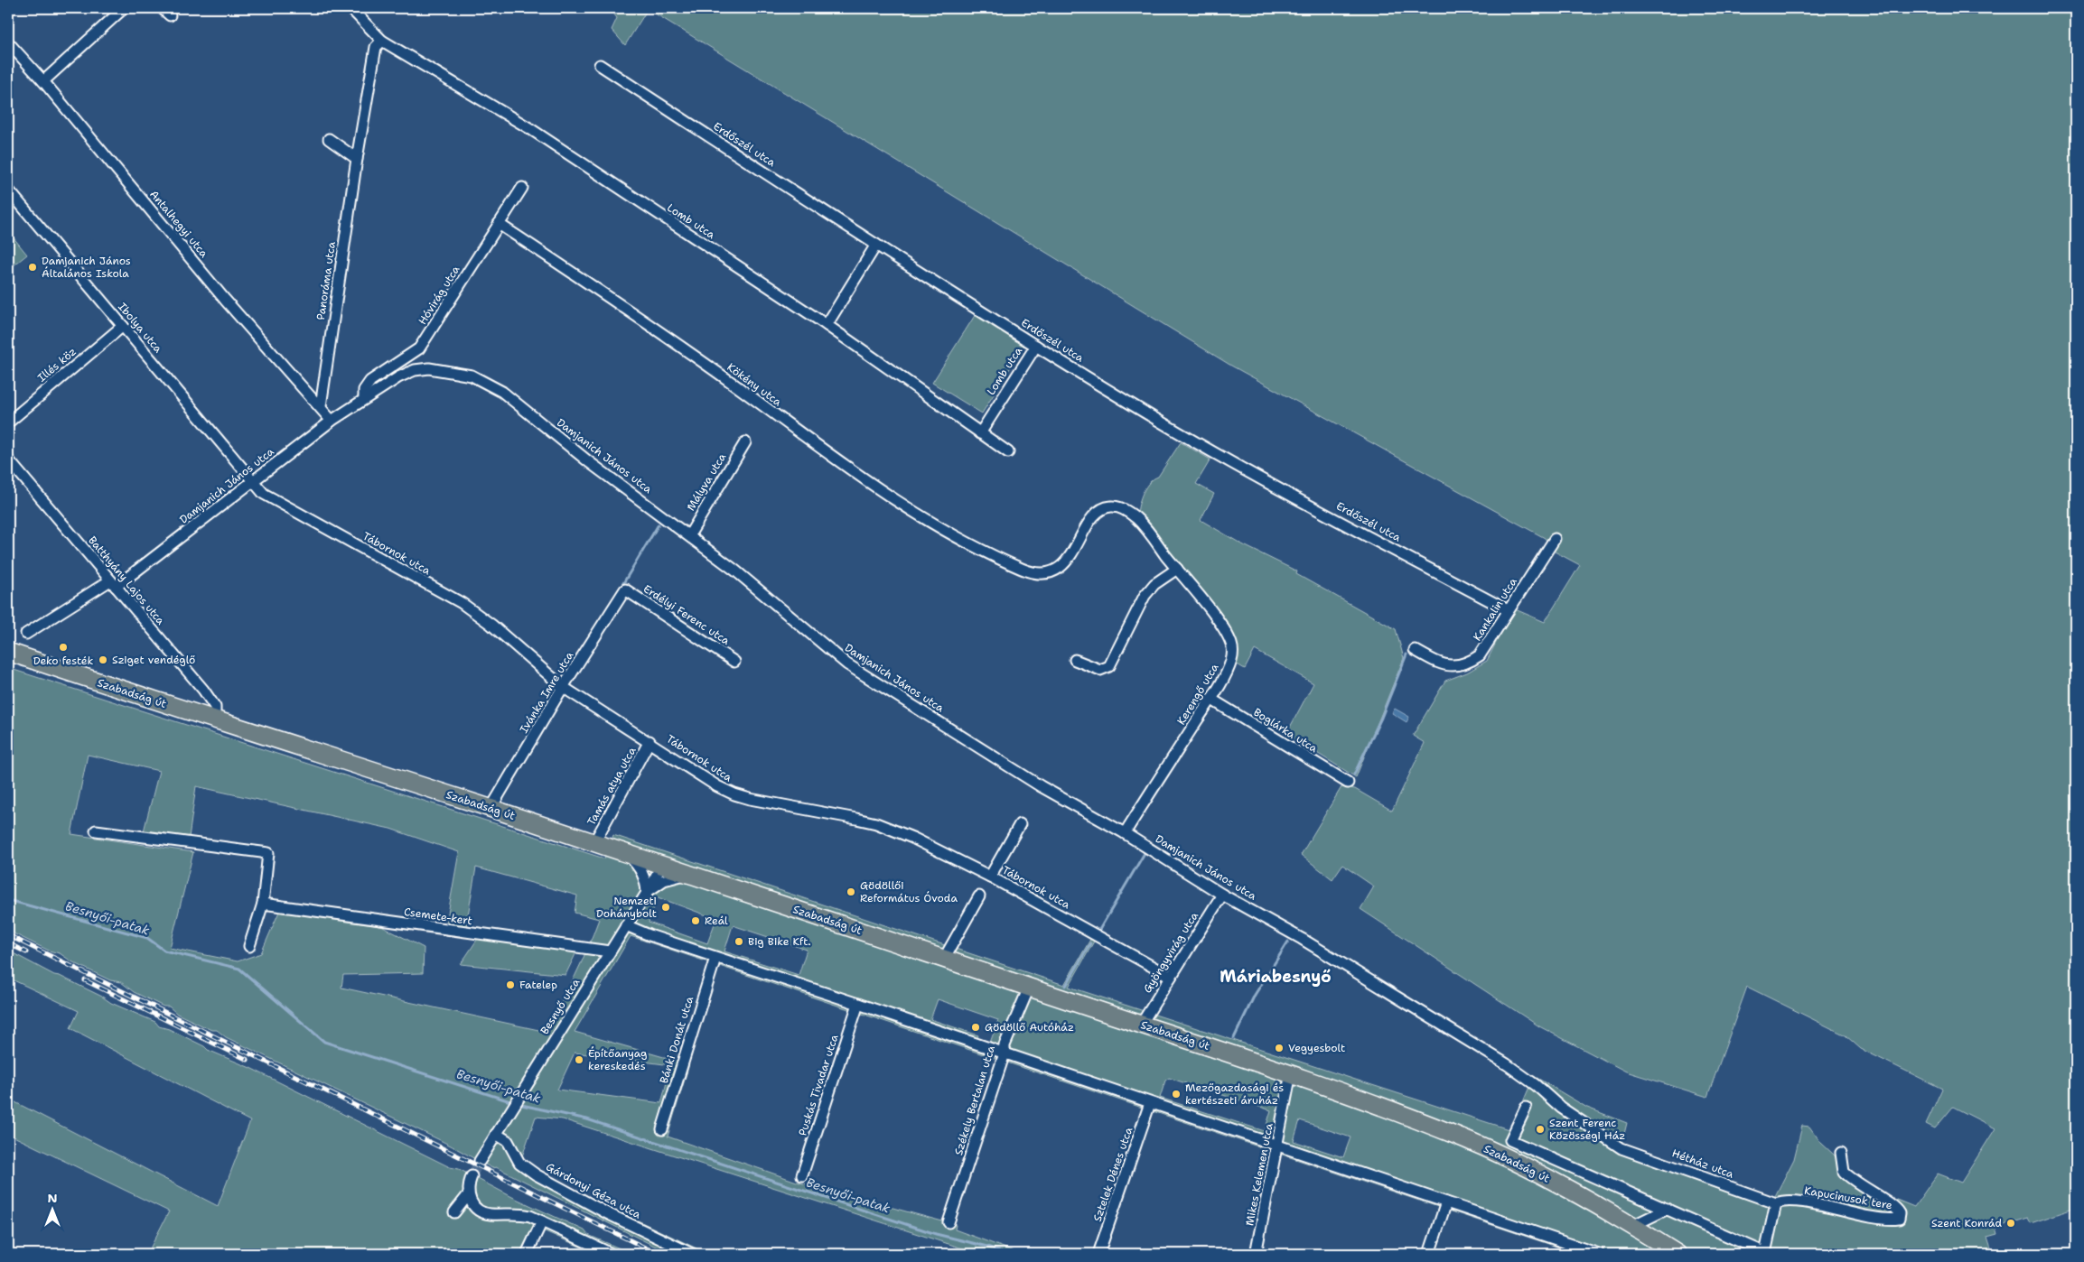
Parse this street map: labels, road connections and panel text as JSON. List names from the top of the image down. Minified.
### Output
{"streets":{"main road":["Szabadság út"],"street":["Erdőszél utca","Lomb utca","Antalhegyi utca","Panoráma utca","Hóvirág utca","Ibolya utca","Illés köz","Kökény utca","Damjanich János utca","Mályva utca","Tábornok utca","Batthyány Lajos utca","Kankalin utca","Erdélyi Ferenc utca","Ivánka Imre utca","Kerengő utca","Boglárka utca","Tamás atya utca","Csemete-kert","Gyöngyvirág utca","Besnyő utca","Bánki Donát utca","Puskás Tivadar utca","Székely Bertalan utca","Hétház utca","Sztelek Dénes utca","Mikes Kelemen utca","Gárdonyi Géza utca","Kapucinusok tere"]},"crossings":[["Erdőszél utca","Lomb utca"],["Erdőszél utca","Kankalin utca"],["Lomb utca","Panoráma utca"],["Antalhegyi utca","Panoráma utca"],["Antalhegyi utca","Damjanich János utca"],["Hóvirág utca","Kökény utca"],["Hóvirág utca","Damjanich János utca"],["Ibolya utca","Illés köz"],["Ibolya utca","Damjanich János utca"],["Ibolya utca","Tábornok utca"],["Kökény utca","Kerengő utca"],["Damjanich János utca","Mályva utca"],["Damjanich János utca","Tábornok utca"],["Damjanich János utca","Batthyány Lajos utca"],["Damjanich János utca","Kerengő utca"],["Damjanich János utca","Gyöngyvirág utca"],["Damjanich János utca","Hétház utca"],["Tábornok utca","Ivánka Imre utca"],["Tábornok utca","Tamás atya utca"],["Tábornok utca","Gyöngyvirág utca"],["Batthyány Lajos utca","Szabadság út"],["Erdélyi Ferenc utca","Ivánka Imre utca"],["Ivánka Imre utca","Szabadság út"],["Szabadság út","Tamás atya utca"],["Szabadság út","Gyöngyvirág utca"],["Szabadság út","Besnyő utca"],["Szabadság út","Székely Bertalan utca"],["Szabadság út","Mikes Kelemen utca"],["Kerengő utca","Boglárka utca"],["Csemete-kert","Besnyő utca"],["Besnyő utca","Gárdonyi Géza utca"],["Hétház utca","Kapucinusok tere"]],"districts":["Máriabesnyő"],"water":["Besnyői-patak"],"places":["Damjanich János Általános Iskola","Deko festék","Sziget vendéglő","Gödöllői Református Óvoda","Nemzeti Dohánybolt","Reál","Big Bike Kft.","Fatelep","Gödöllő Autóház","Vegyesbolt","Építőanyag kereskedés","Mezőgazdasági és kertészeti áruház","Szent Ferenc Közösségi Ház","Szent Konrád"],"north":"top"}
